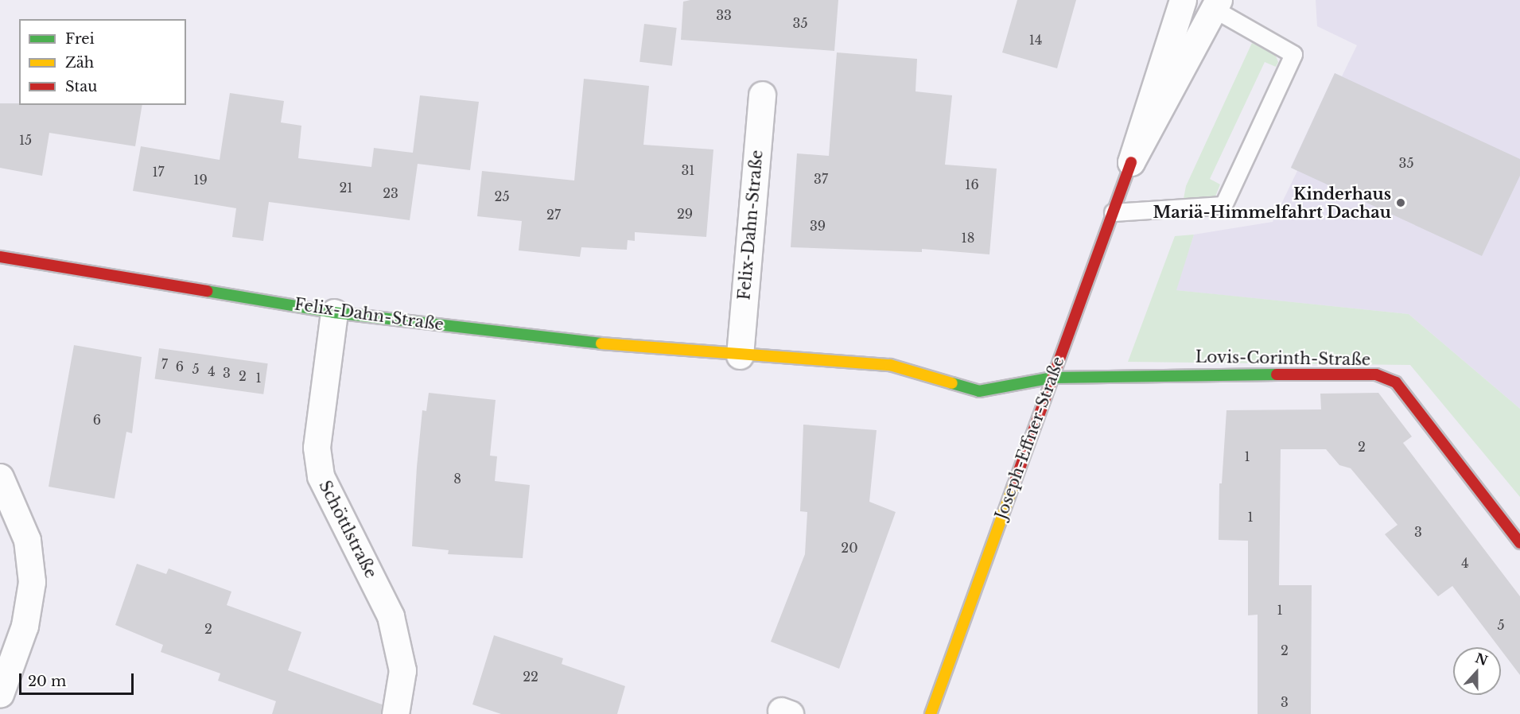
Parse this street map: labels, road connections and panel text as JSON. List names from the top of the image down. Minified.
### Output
{"streets":{"street":["Felix-Dahn-Straße","Lovis-Corinth-Straße","Joseph-Effner-Straße","Schöttlstraße"]},"crossings":[["Felix-Dahn-Straße","Lovis-Corinth-Straße"],["Felix-Dahn-Straße","Joseph-Effner-Straße"],["Felix-Dahn-Straße","Schöttlstraße"],["Lovis-Corinth-Straße","Joseph-Effner-Straße"]],"places":["Kinderhaus Mariä-Himmelfahrt Dachau"],"house_numbers":["33","35","14","15","35","31","17","37","19","16","21","23","25","29","27","39","18","7","6","5","4","3","2","1","6","2","1","8","1","3","20","4","1","5","2","2","22","3"],"legend":["Frei","Zäh","Stau"],"scale_bar":"20 m","north":"top"}
